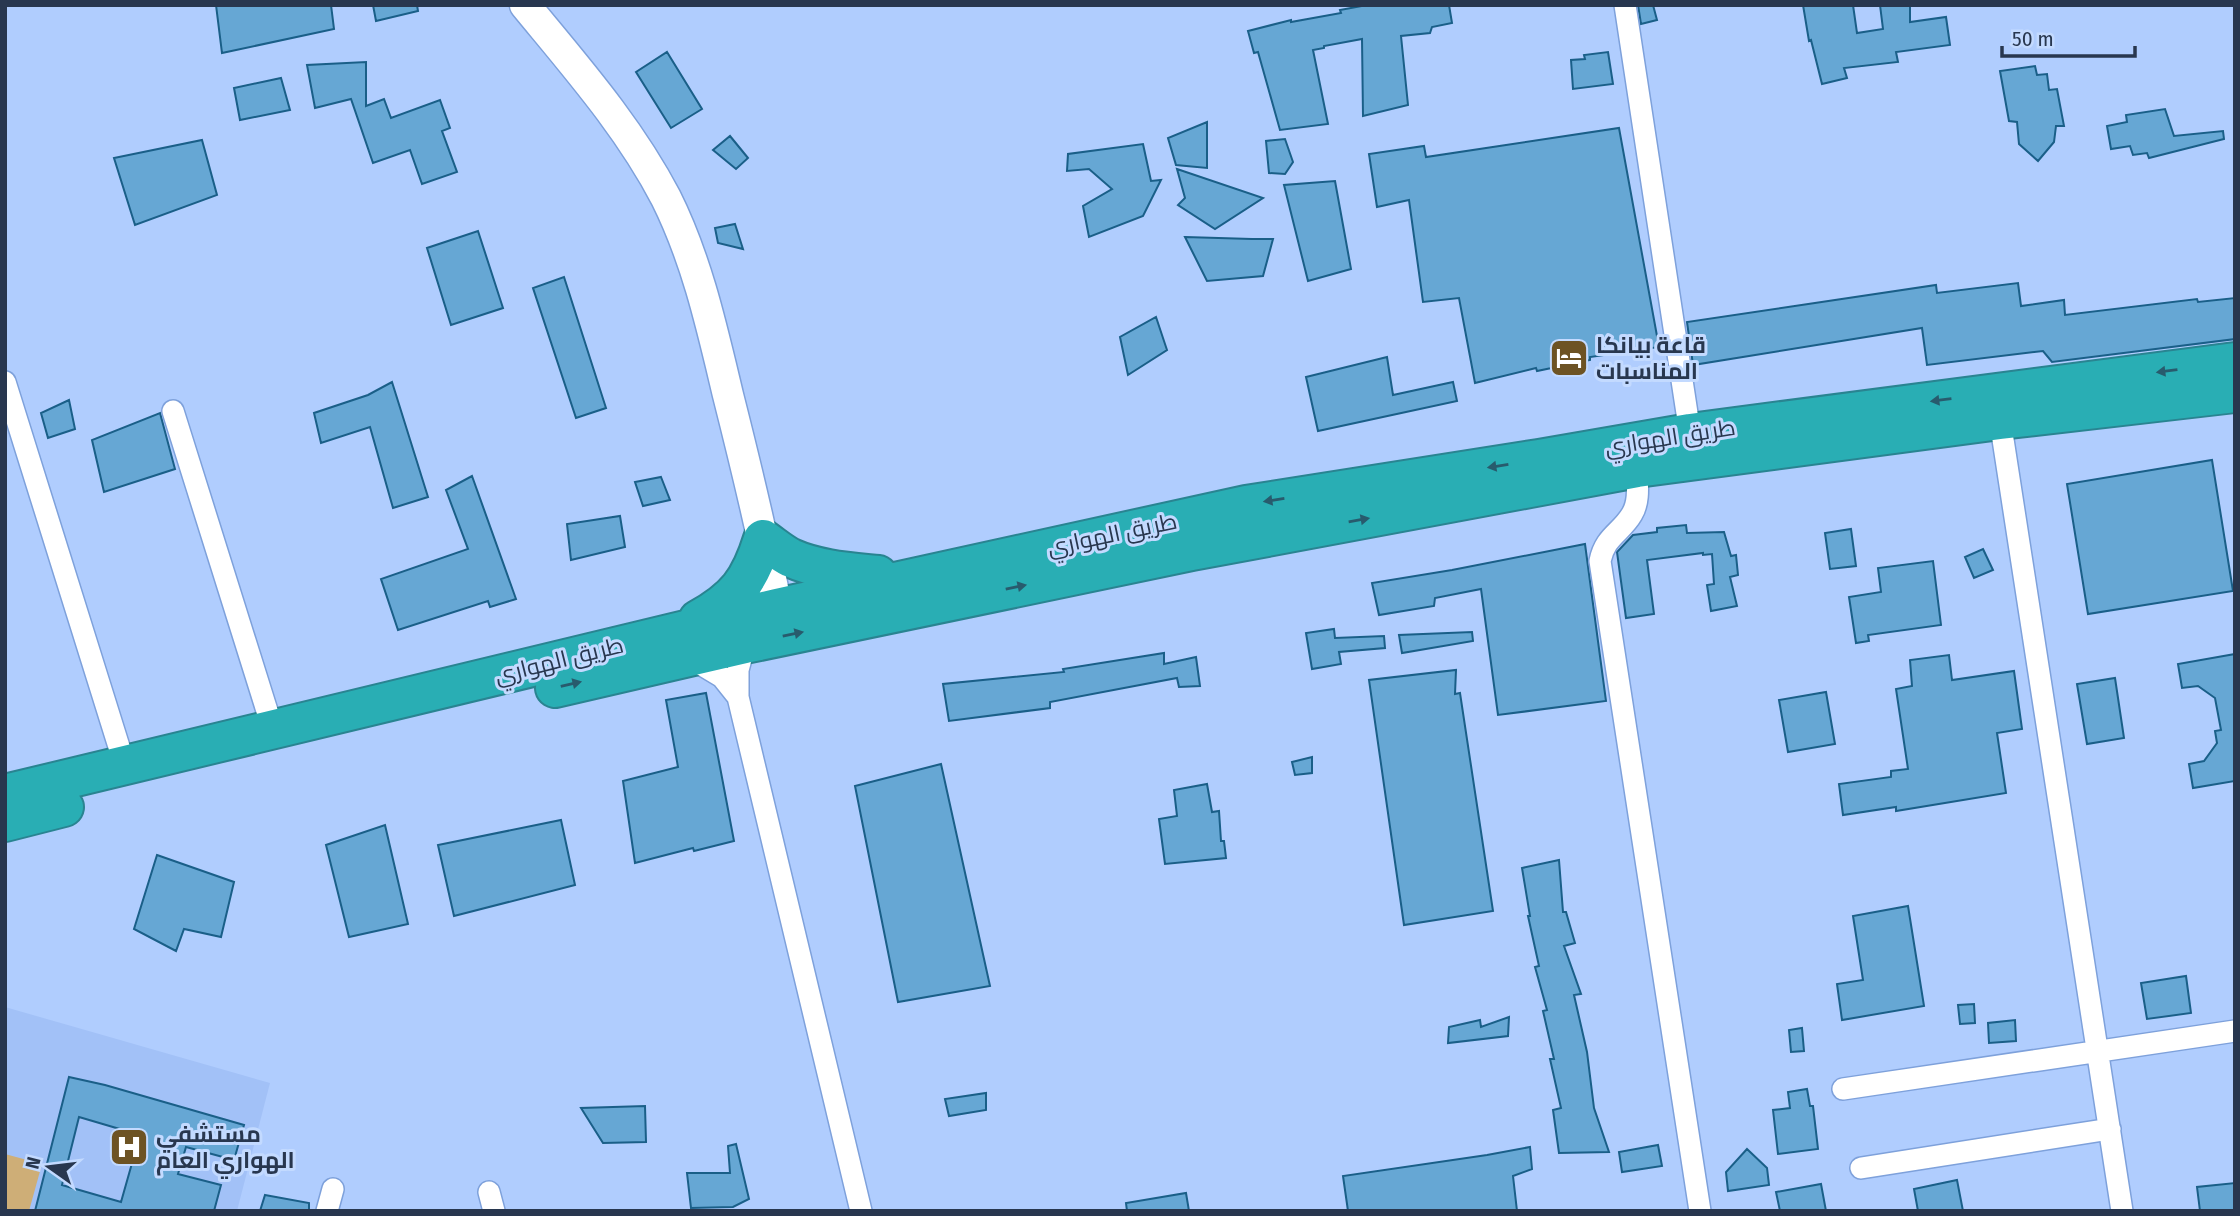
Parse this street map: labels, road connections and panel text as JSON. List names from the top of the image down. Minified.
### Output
{"streets":{"highway":["طريق الهواري"]},"places":{"hotel":["قاعة بيانكا المناسبات"],"hospital":["مستشفي الهواري العام"]},"scale_bar":"50 m","north":"left"}
